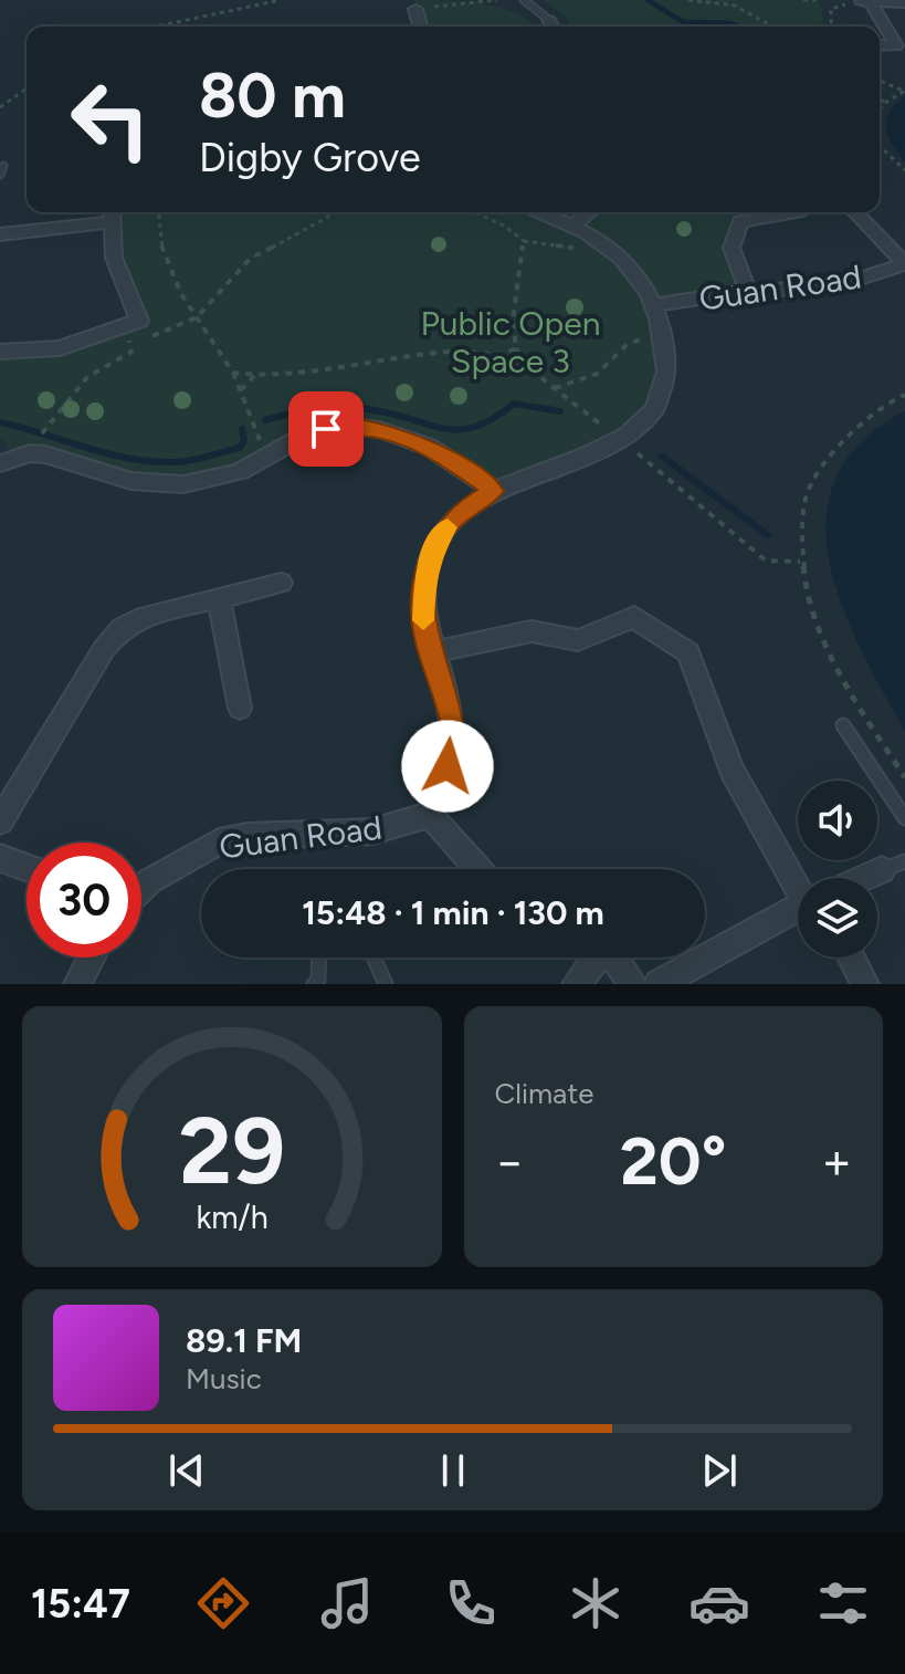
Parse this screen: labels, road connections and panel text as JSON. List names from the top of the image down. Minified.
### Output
{"streets":{"street":["Guan Road"]},"parks":["Public Open Space 3"],"page":{"turn":["80 m","Digby Grove"],"limit":"30","trip":"15:48 · 1 min · 130 m","tile":"Climate","heat":["−","20°","+"],"song":["89.1 FM","Music"],"tabs":"15:47","gauge":["29","km/h"]}}
